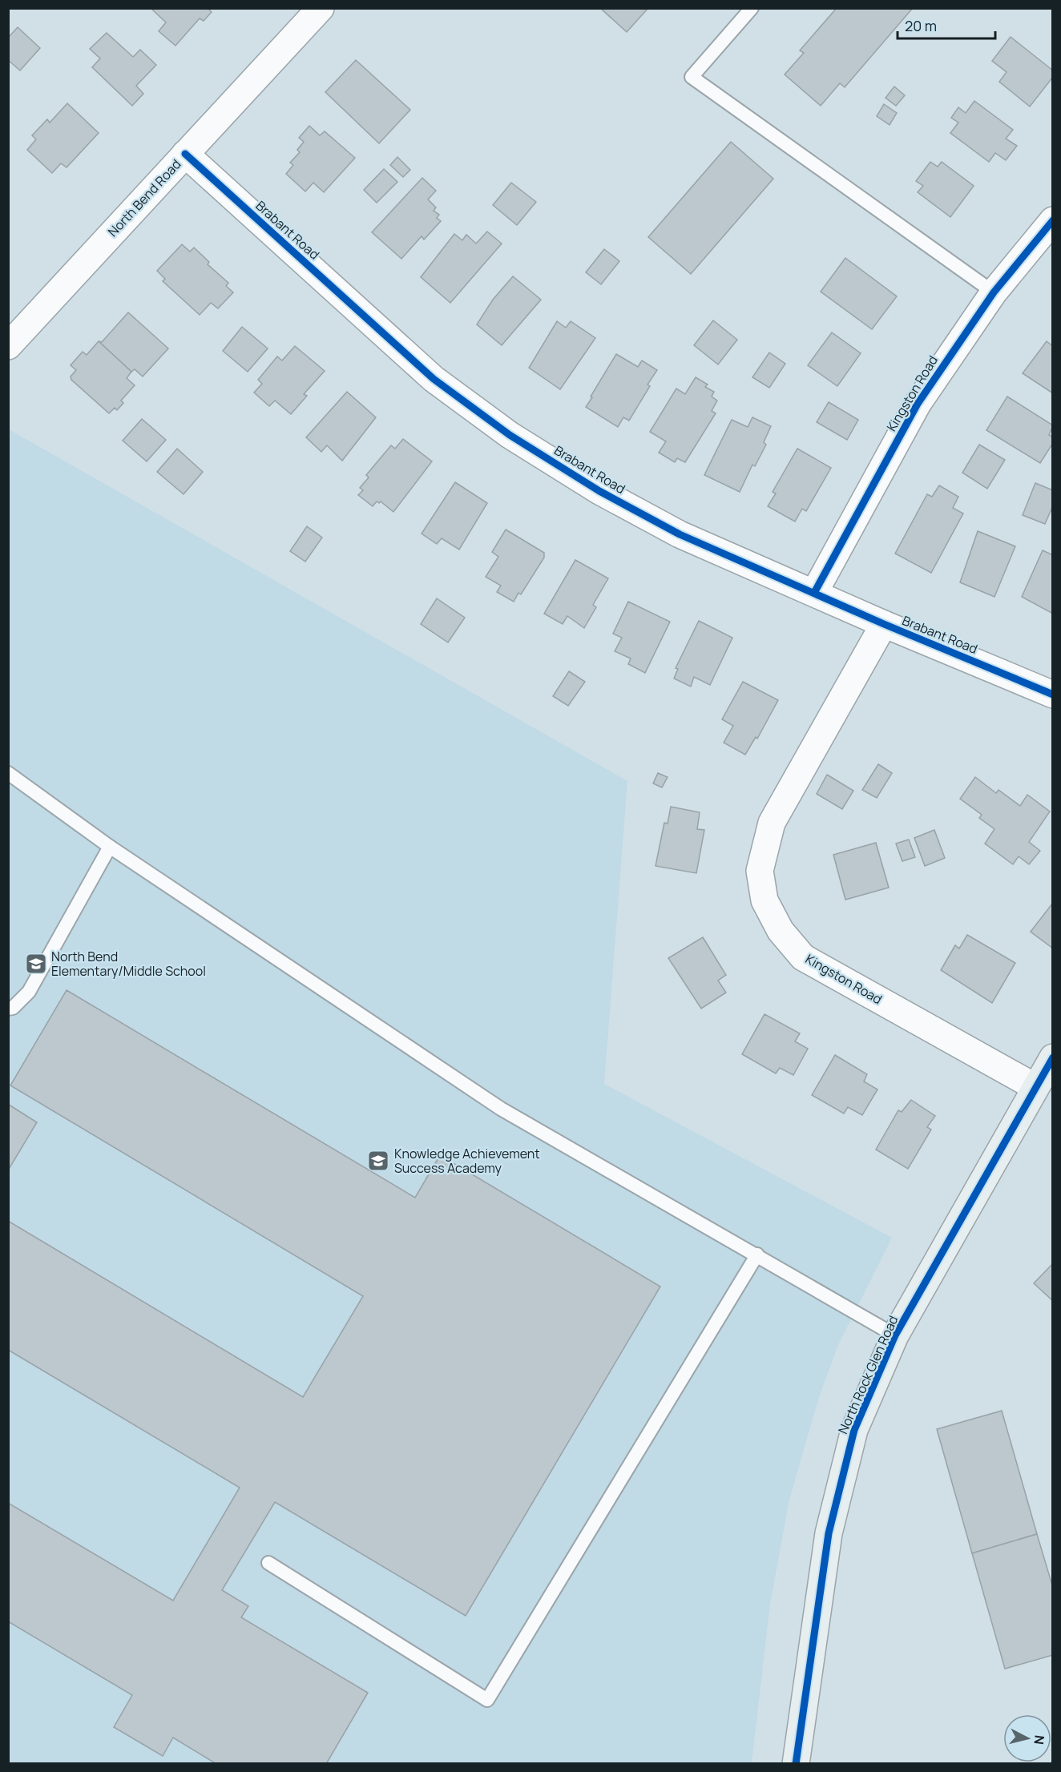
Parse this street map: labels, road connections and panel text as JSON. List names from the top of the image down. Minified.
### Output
{"streets":{"street":["North Bend Road","Brabant Road","Kingston Road","North Rock Glen Road"]},"crossings":[["North Bend Road","Brabant Road"],["Brabant Road","Kingston Road"],["Kingston Road","North Rock Glen Road"]],"places":{"school or university":["North Bend Elementary/Middle School","Knowledge Achievement Success Academy"]},"scale_bar":"20 m","north":"right"}
